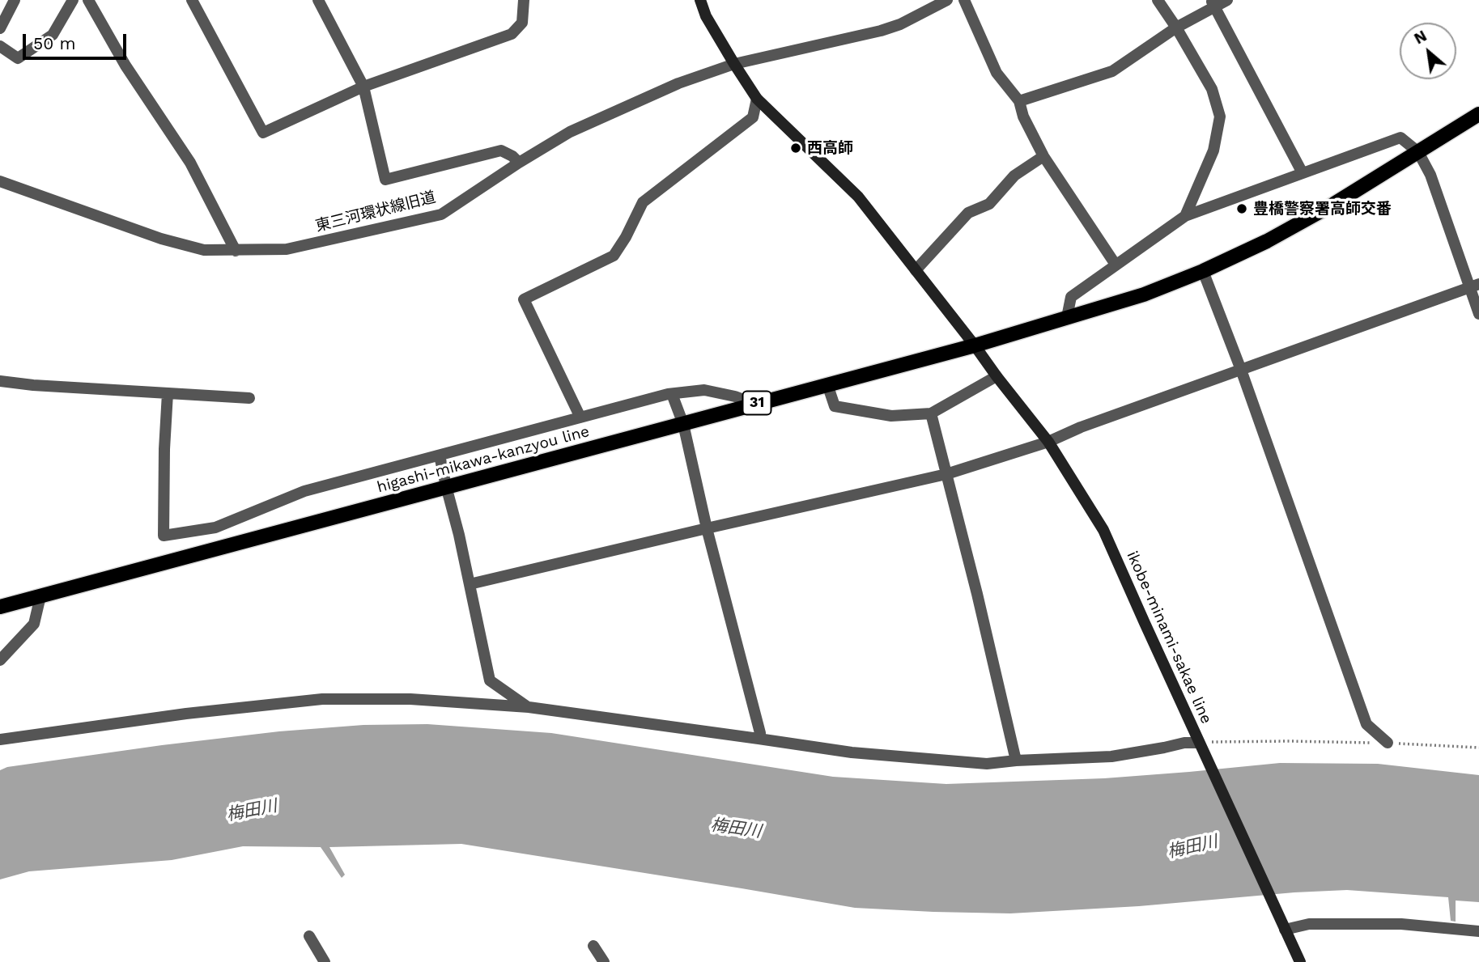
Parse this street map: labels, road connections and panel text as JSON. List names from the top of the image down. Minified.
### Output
{"streets":{"main road":["31","higashi-mikawa-kanzyou line","ikobe-minami-sakae line"],"street":["東三河環状線旧道"]},"crossings":[["higashi-mikawa-kanzyou line","ikobe-minami-sakae line"]],"water":["梅田川"],"places":["西高師","豊橋警察署高師交番"],"scale_bar":"50 m","north":"top left"}
